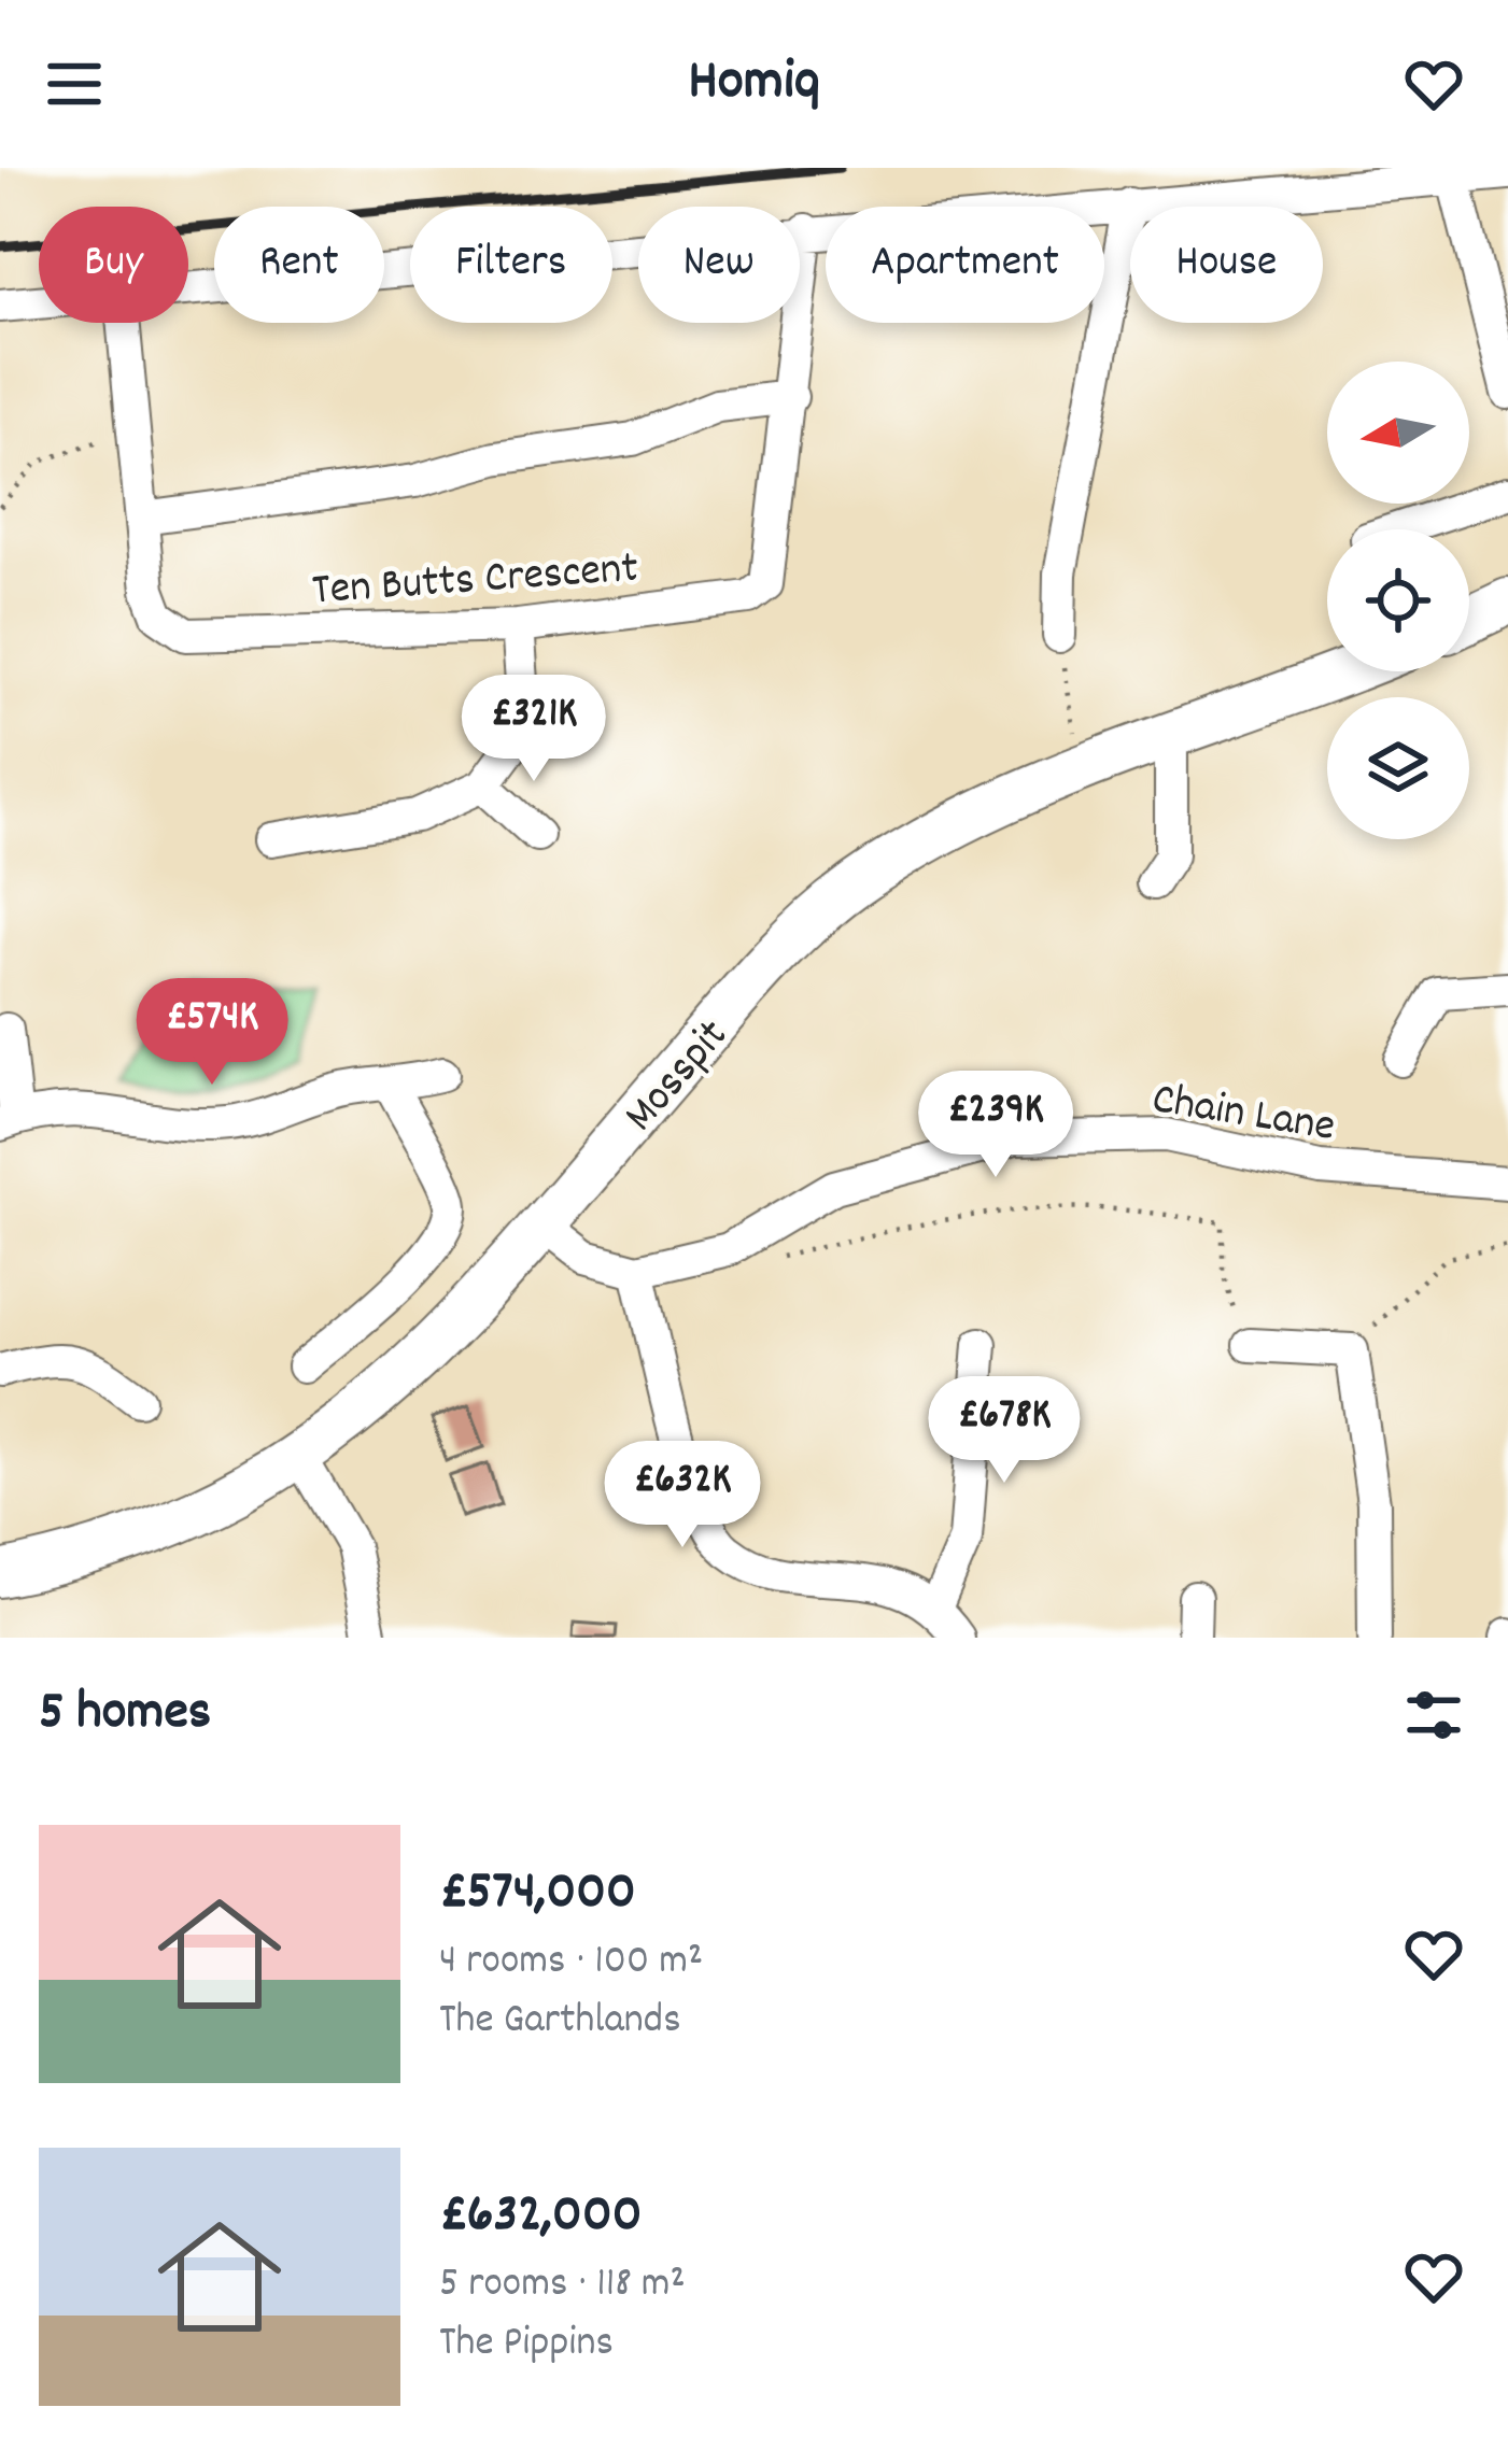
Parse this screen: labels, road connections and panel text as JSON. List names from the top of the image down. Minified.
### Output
{"streets":{"highway":["Mosspit"],"street":["Ten Butts Crescent","Chain Lane"]},"north":"left","page":{"header":"Homiq","chip":["Buy","Rent","Filters","New","Apartment","House"],"price":["£321K","£574K","£239K","£678K","£632K"],"heading":"5 homes","list":[{"name":"£574,000","note":"4 rooms · 100 m² · The Garthlands"},{"name":"£632,000","note":"5 rooms · 118 m² · The Pippins"}]}}
